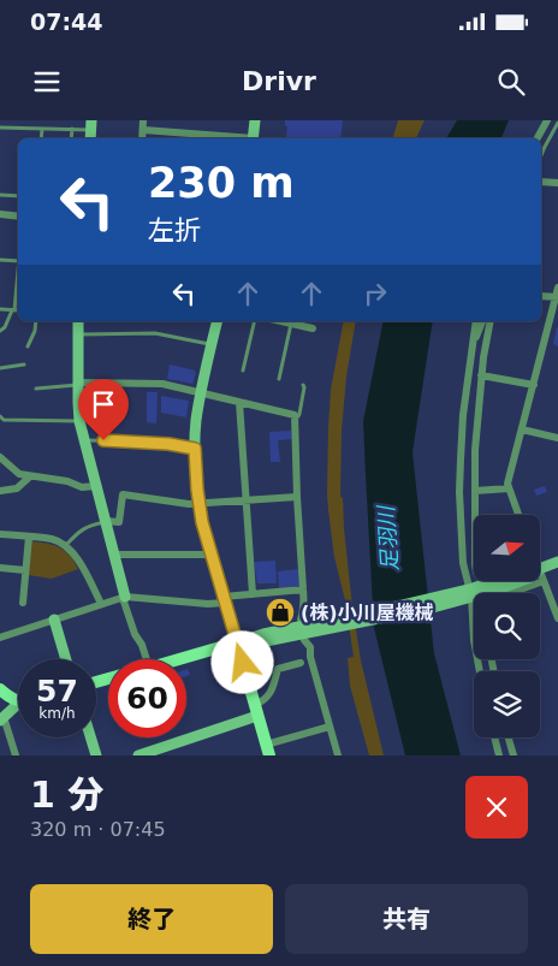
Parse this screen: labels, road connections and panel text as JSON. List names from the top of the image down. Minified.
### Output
{"water":["足羽川"],"places":{"shop":["(株)小川屋機械"]},"north":"right","page":{"status":"07:44","header":"Drivr","turn":["230 m","左折"],"speed":"57 km/h","limit":"60","heading":["1 分","320 m · 07:45"],"buttons":["終了","共有"]}}
